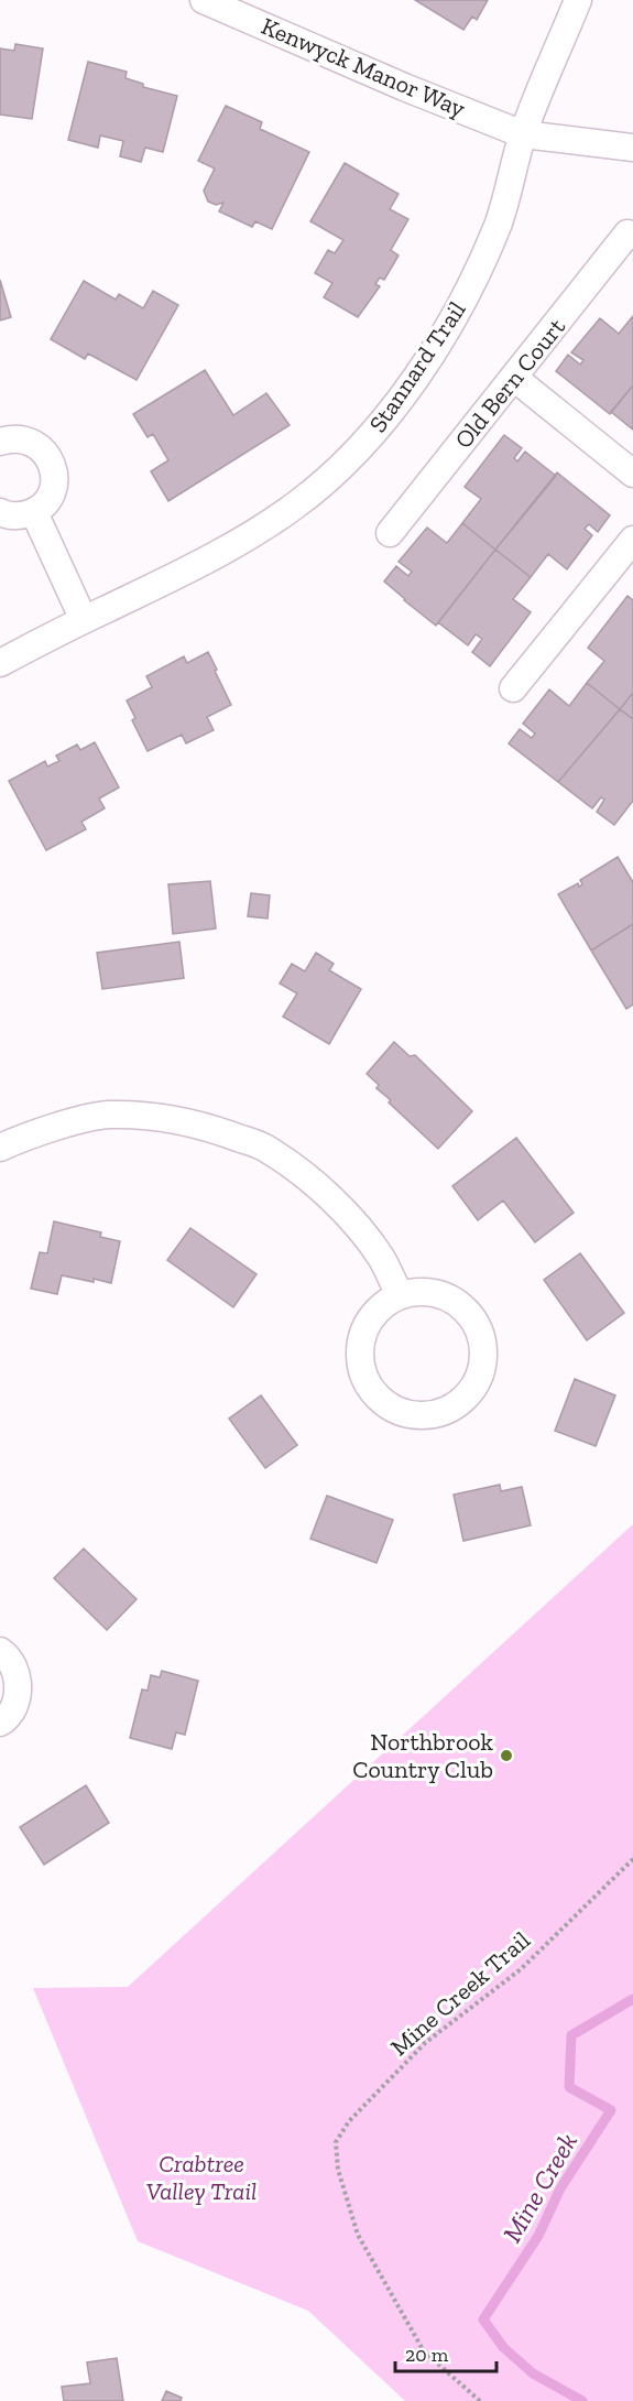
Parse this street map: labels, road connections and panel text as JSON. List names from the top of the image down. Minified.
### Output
{"streets":{"street":["Kenwyck Manor Way","Stannard Trail","Old Bern Court"],"path":["Mine Creek Trail"]},"crossings":[["Kenwyck Manor Way","Stannard Trail"]],"water":["Mine Creek"],"parks":["Crabtree Valley Trail"],"places":["Northbrook Country Club"],"scale_bar":"20 m"}
